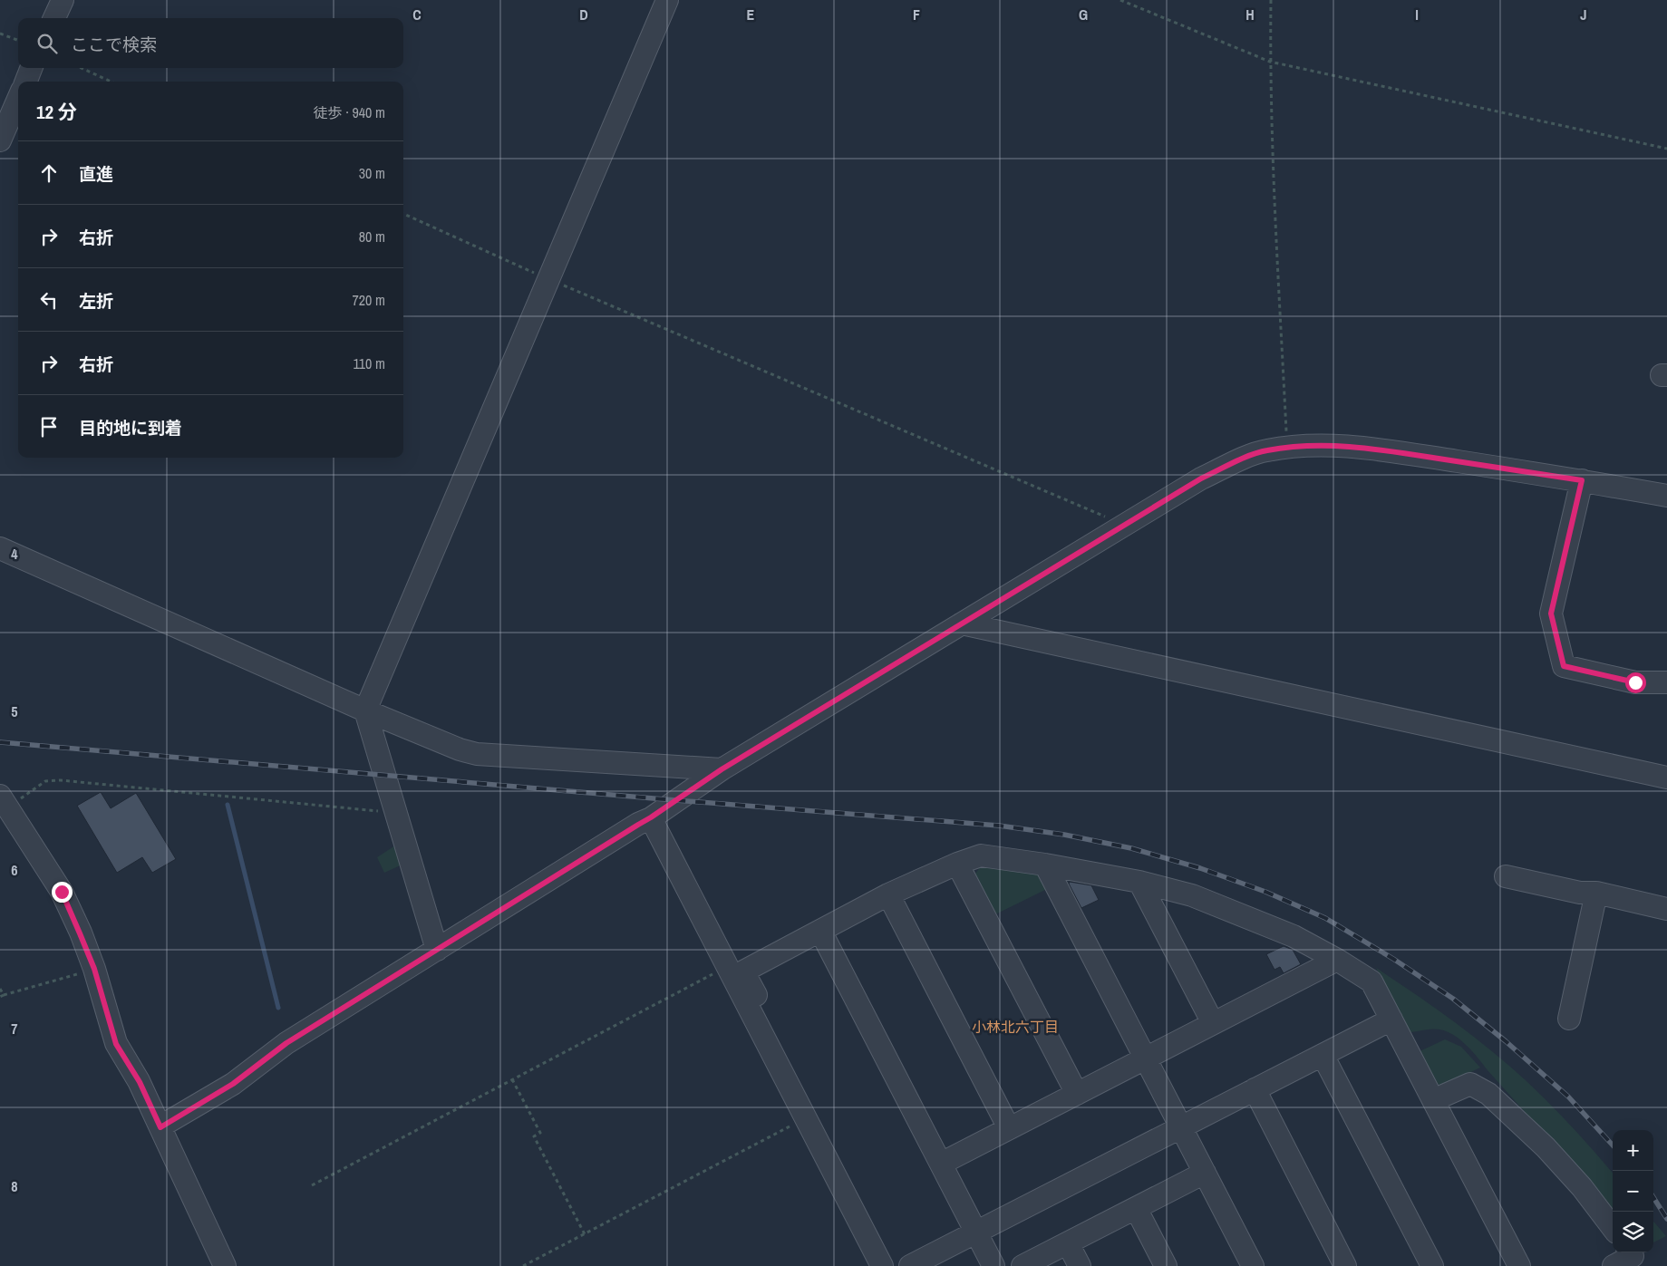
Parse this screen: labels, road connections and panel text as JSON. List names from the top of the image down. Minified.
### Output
{"districts":["小林北六丁目"],"page":{"search":"ここで検索","heading":["12 分","徒歩 · 940 m"],"list":[["直進","30 m"],["右折","80 m"],["左折","720 m"],["右折","110 m"],"目的地に到着"],"map_buttons":["+","−"]},"grid":{"columns":["C","D","E","F","G","H","I","J"],"rows":["4","5","6","7","8"]}}
